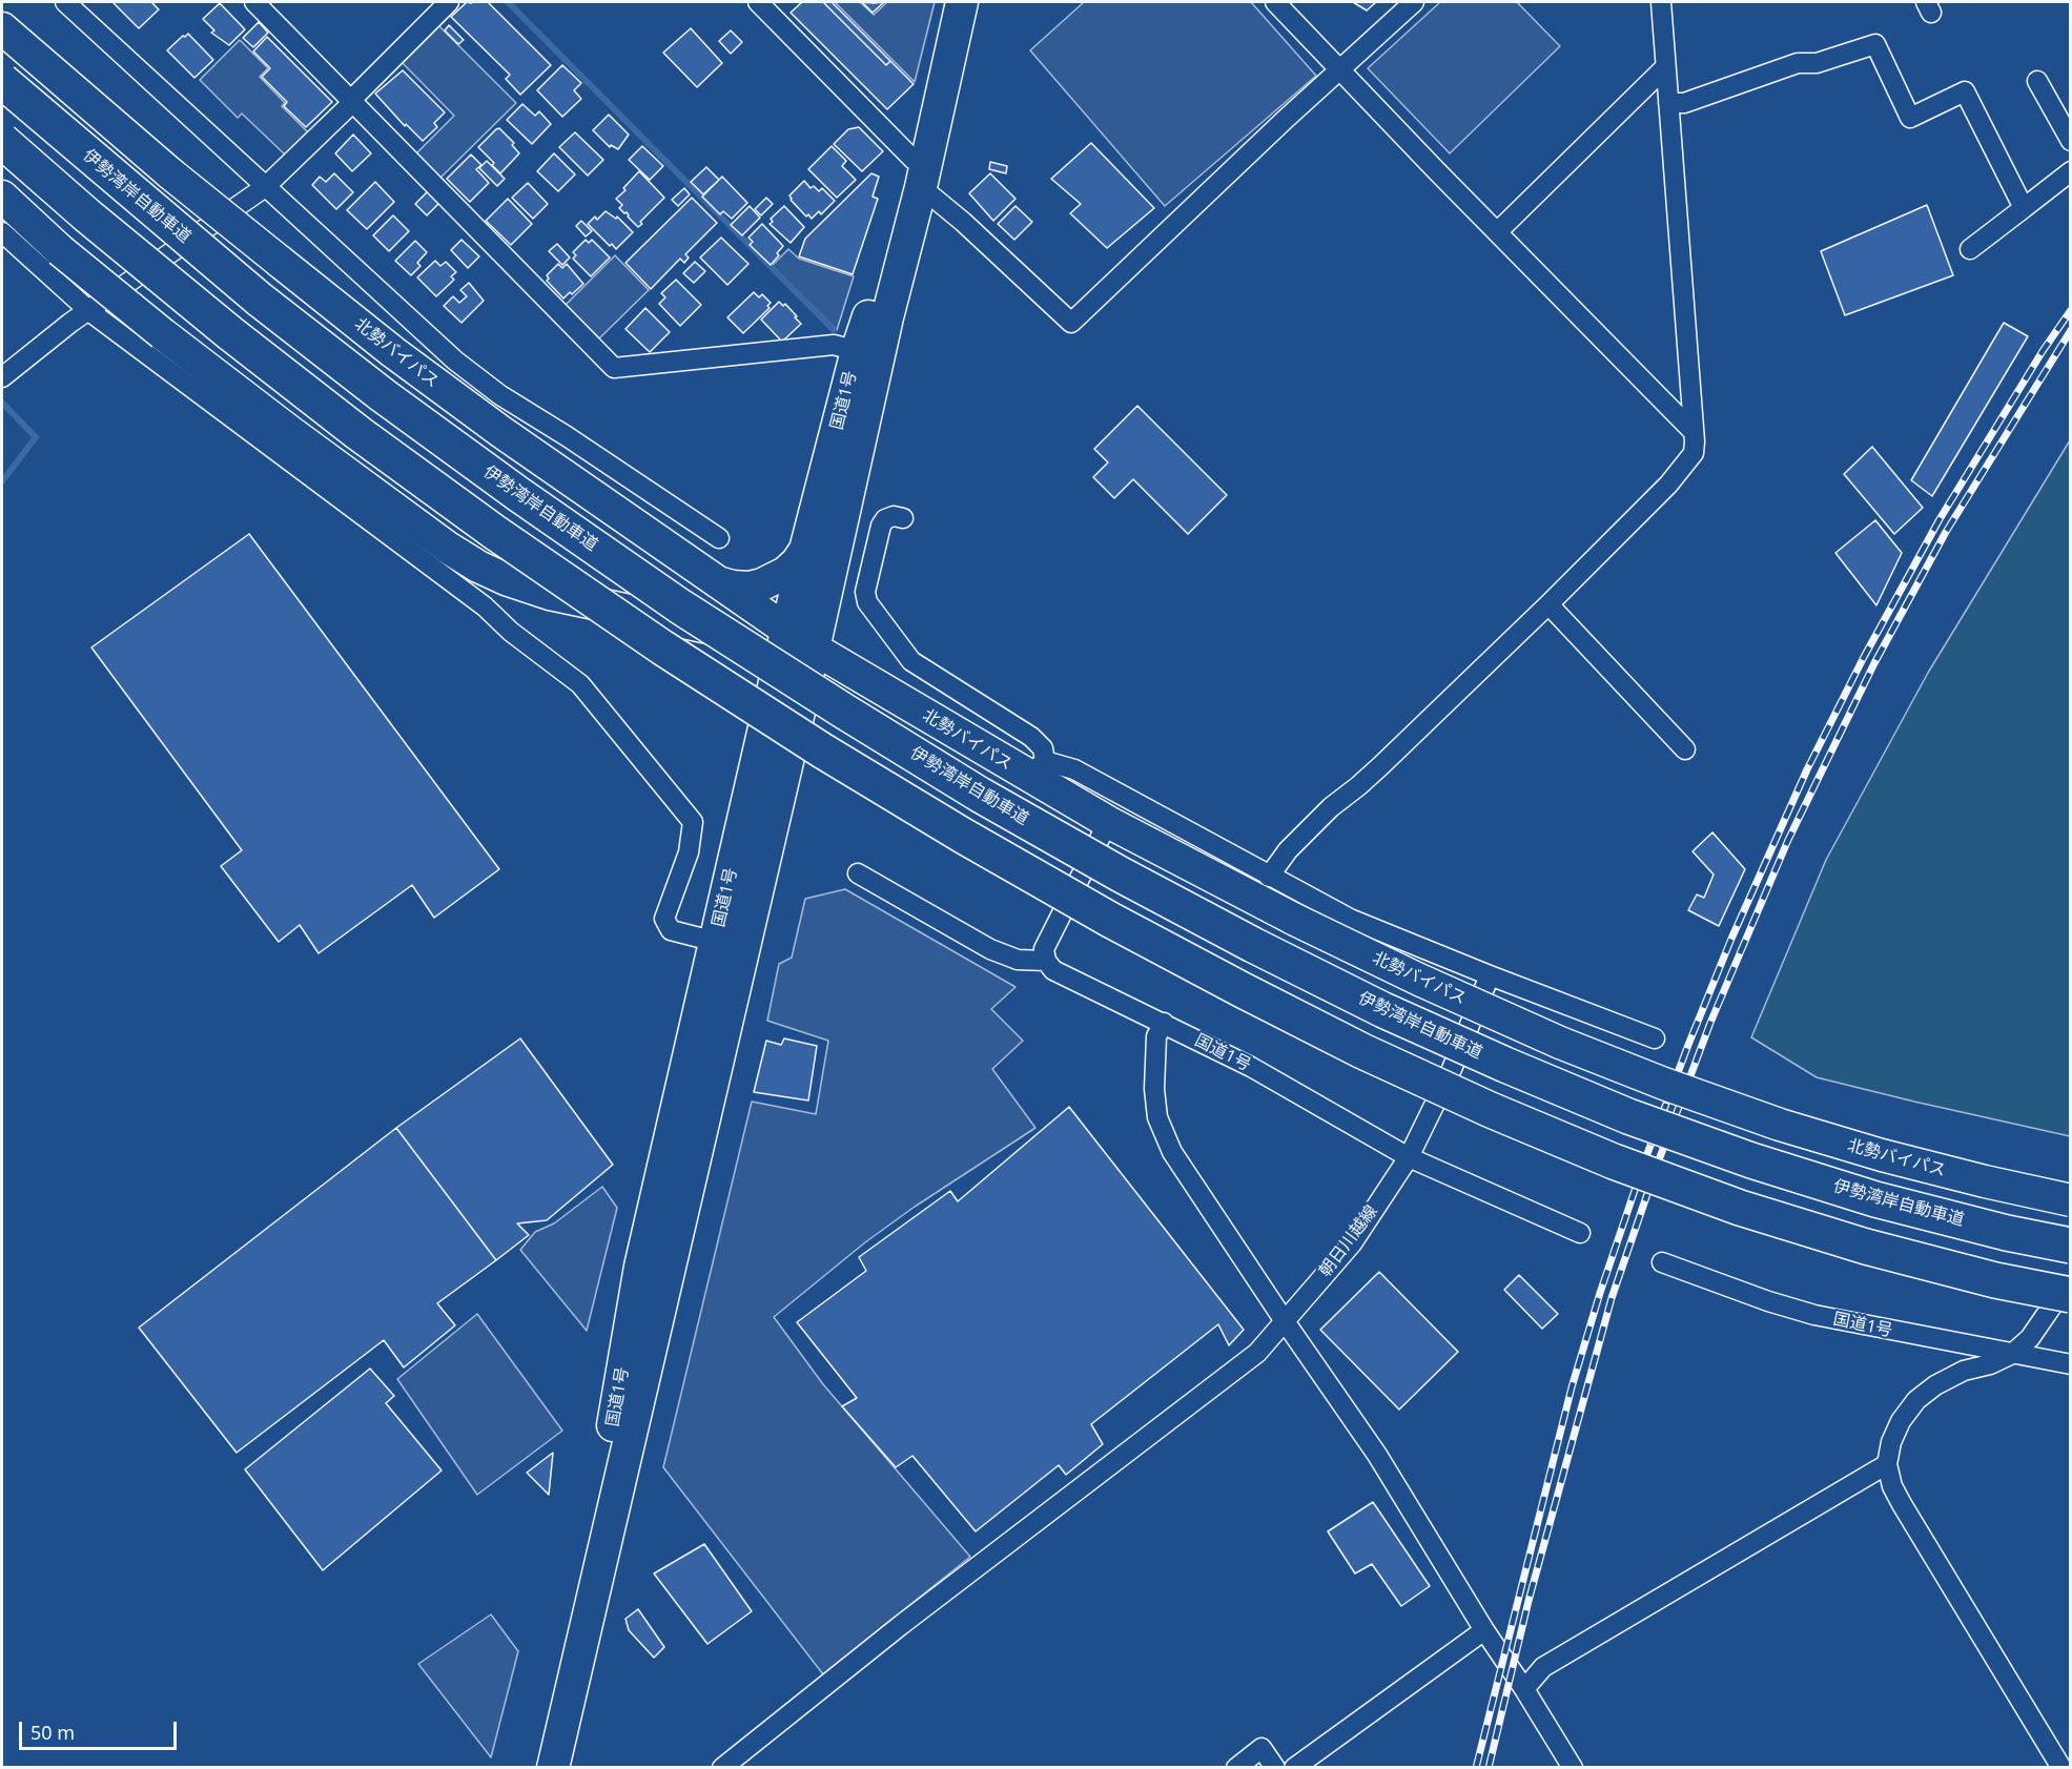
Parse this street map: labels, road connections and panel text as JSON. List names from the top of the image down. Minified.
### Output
{"streets":{"highway":["伊勢湾岸自動車道","北勢バイパス","国道1号"],"street":["朝日川越線"]},"crossings":[["北勢バイパス","国道1号"],["国道1号","朝日川越線"]],"scale_bar":"50 m"}
